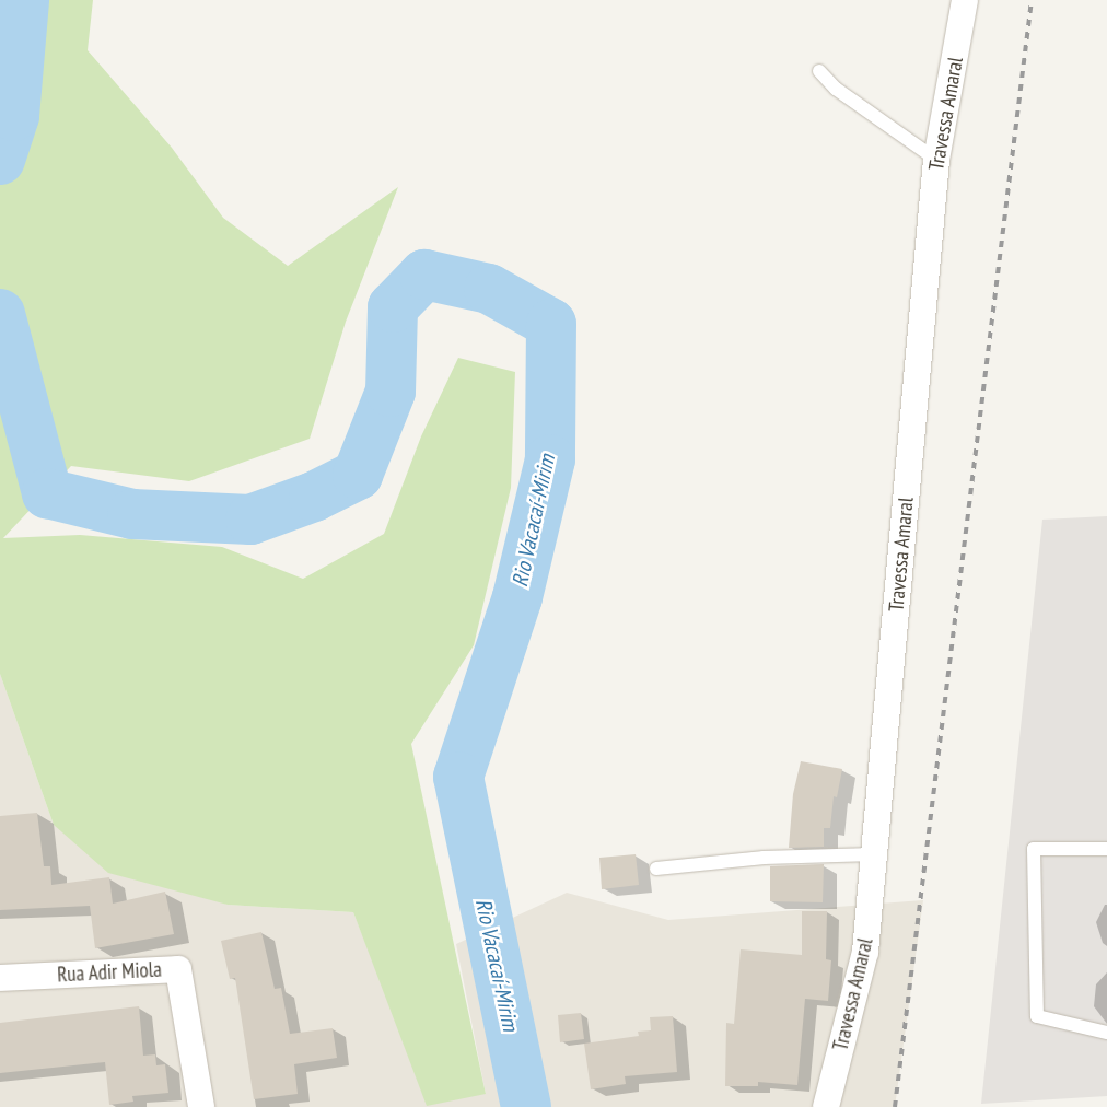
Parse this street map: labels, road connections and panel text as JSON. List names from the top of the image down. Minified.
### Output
{"streets":{"street":["Travessa Amaral","Rua Adir Miola"]},"water":["Rio Vacacaí-Mirim"]}
